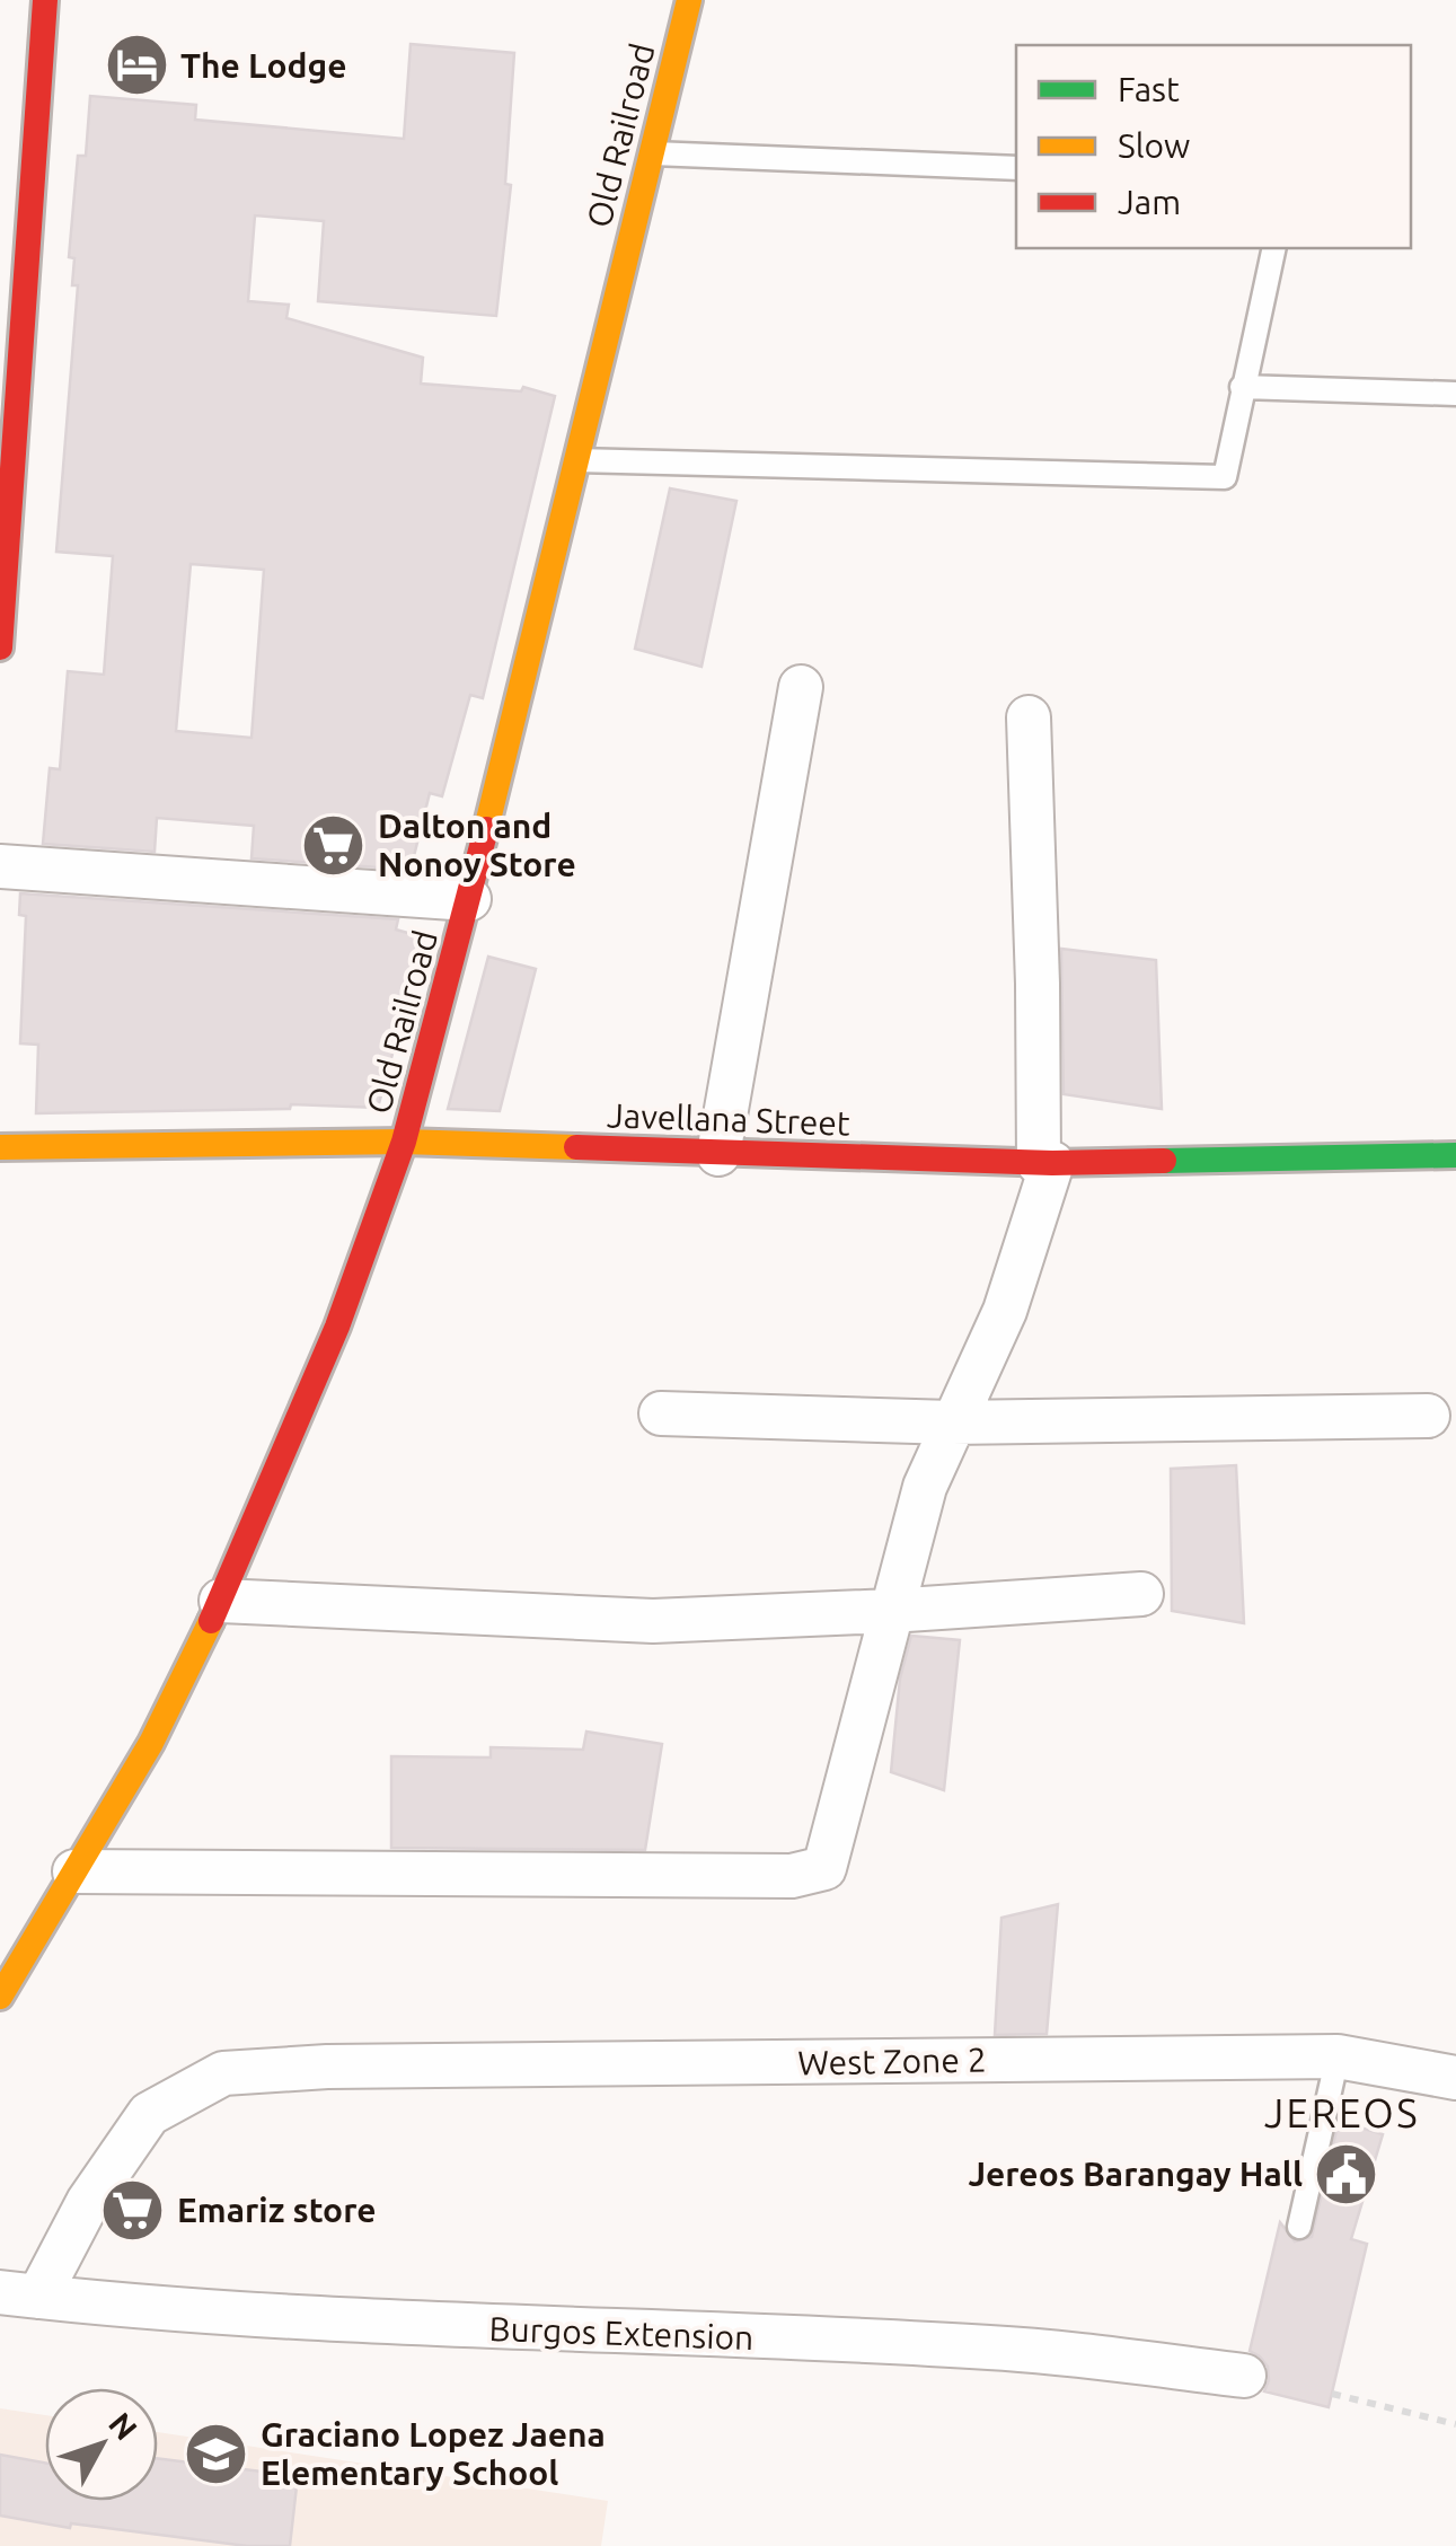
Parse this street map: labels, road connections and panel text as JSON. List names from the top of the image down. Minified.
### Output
{"streets":{"street":["Old Railroad","Javellana Street","West Zone 2","Burgos Extension"]},"crossings":[["Old Railroad","Javellana Street"],["West Zone 2","Burgos Extension"]],"districts":["JEREOS"],"places":{"hotel":["The Lodge"],"supermarket":["Dalton and Nonoy Store","Emariz store"],"public building":["Jereos Barangay Hall"],"school or university":["Graciano Lopez Jaena Elementary School"]},"legend":["Fast","Slow","Jam"],"north":"top right"}
